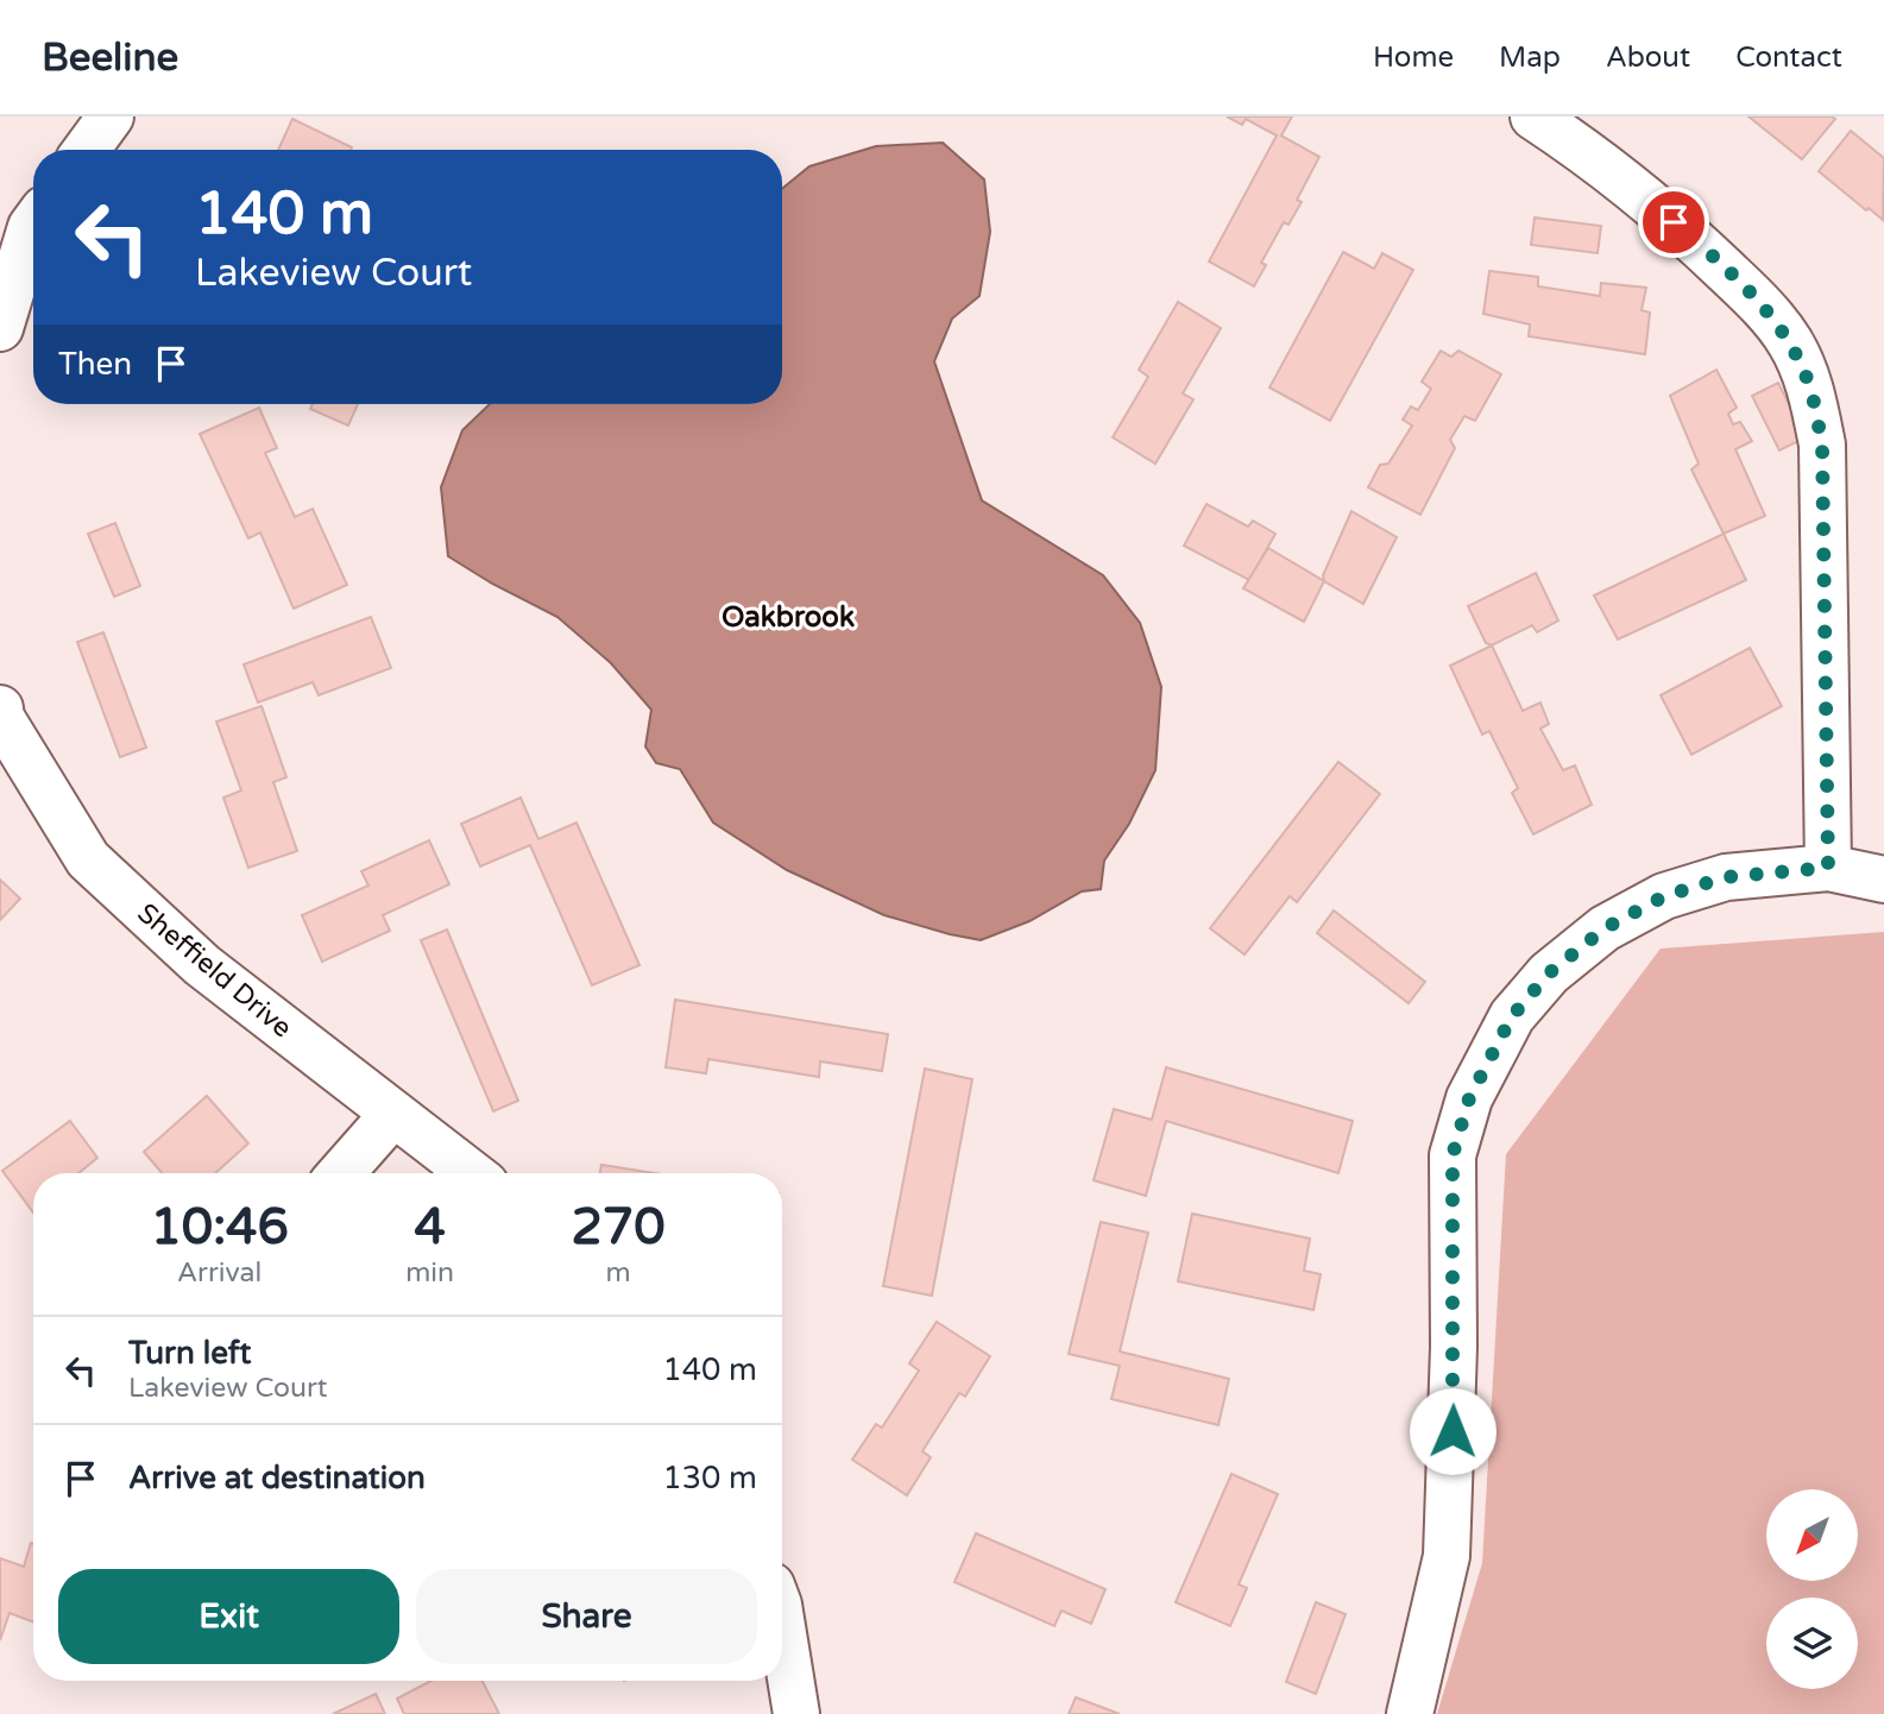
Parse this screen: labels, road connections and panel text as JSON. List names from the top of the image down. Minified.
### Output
{"streets":{"street":["Sheffield Drive"]},"districts":["Oakbrook"],"north":"bottom left","page":{"header":"Beeline","nav":["Home","Map","About","Contact"],"turn":["140 m","Lakeview Court"],"then":"Then","eta":["10:46","Arrival","4","min","270","m"],"list":[{"name":"Turn left","note":"Lakeview Court","value":"140 m"},{"name":"Arrive at destination","value":"130 m"}],"buttons":["Exit","Share"]}}
